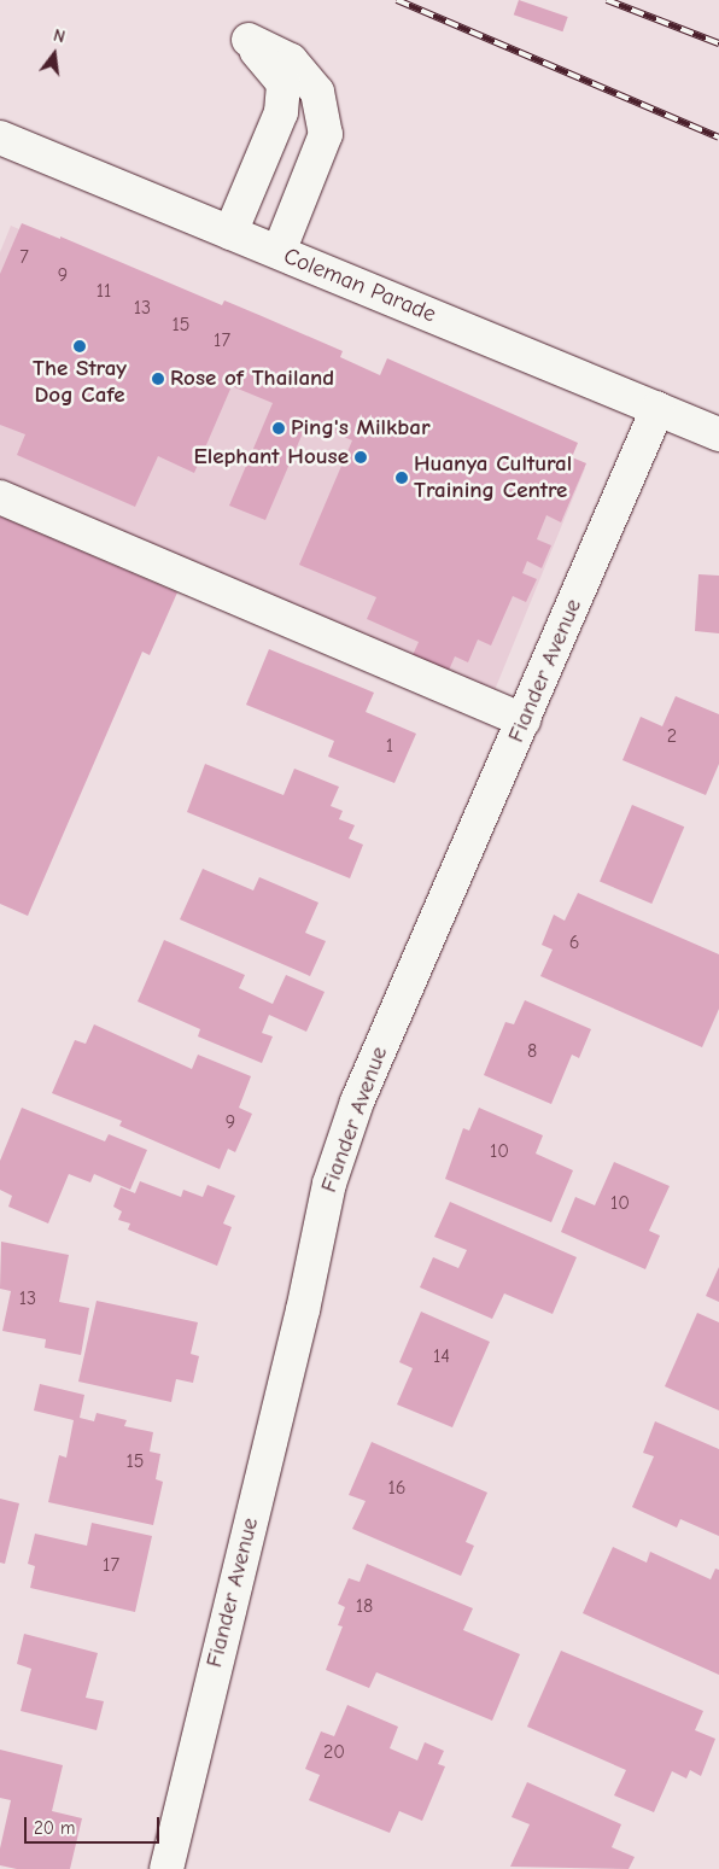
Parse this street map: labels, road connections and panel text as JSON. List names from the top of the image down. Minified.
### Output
{"streets":{"street":["Coleman Parade","Fiander Avenue"]},"crossings":[["Coleman Parade","Fiander Avenue"]],"places":["The Stray Dog Cafe","Rose of Thailand","Ping's Milkbar","Elephant House","Huanya Cultural Training Centre"],"house_numbers":["7","9","11","13","15","17","2","1","6","8","9","10","10","13","14","15","16","17","18","20"],"scale_bar":"20 m","north":"top"}
